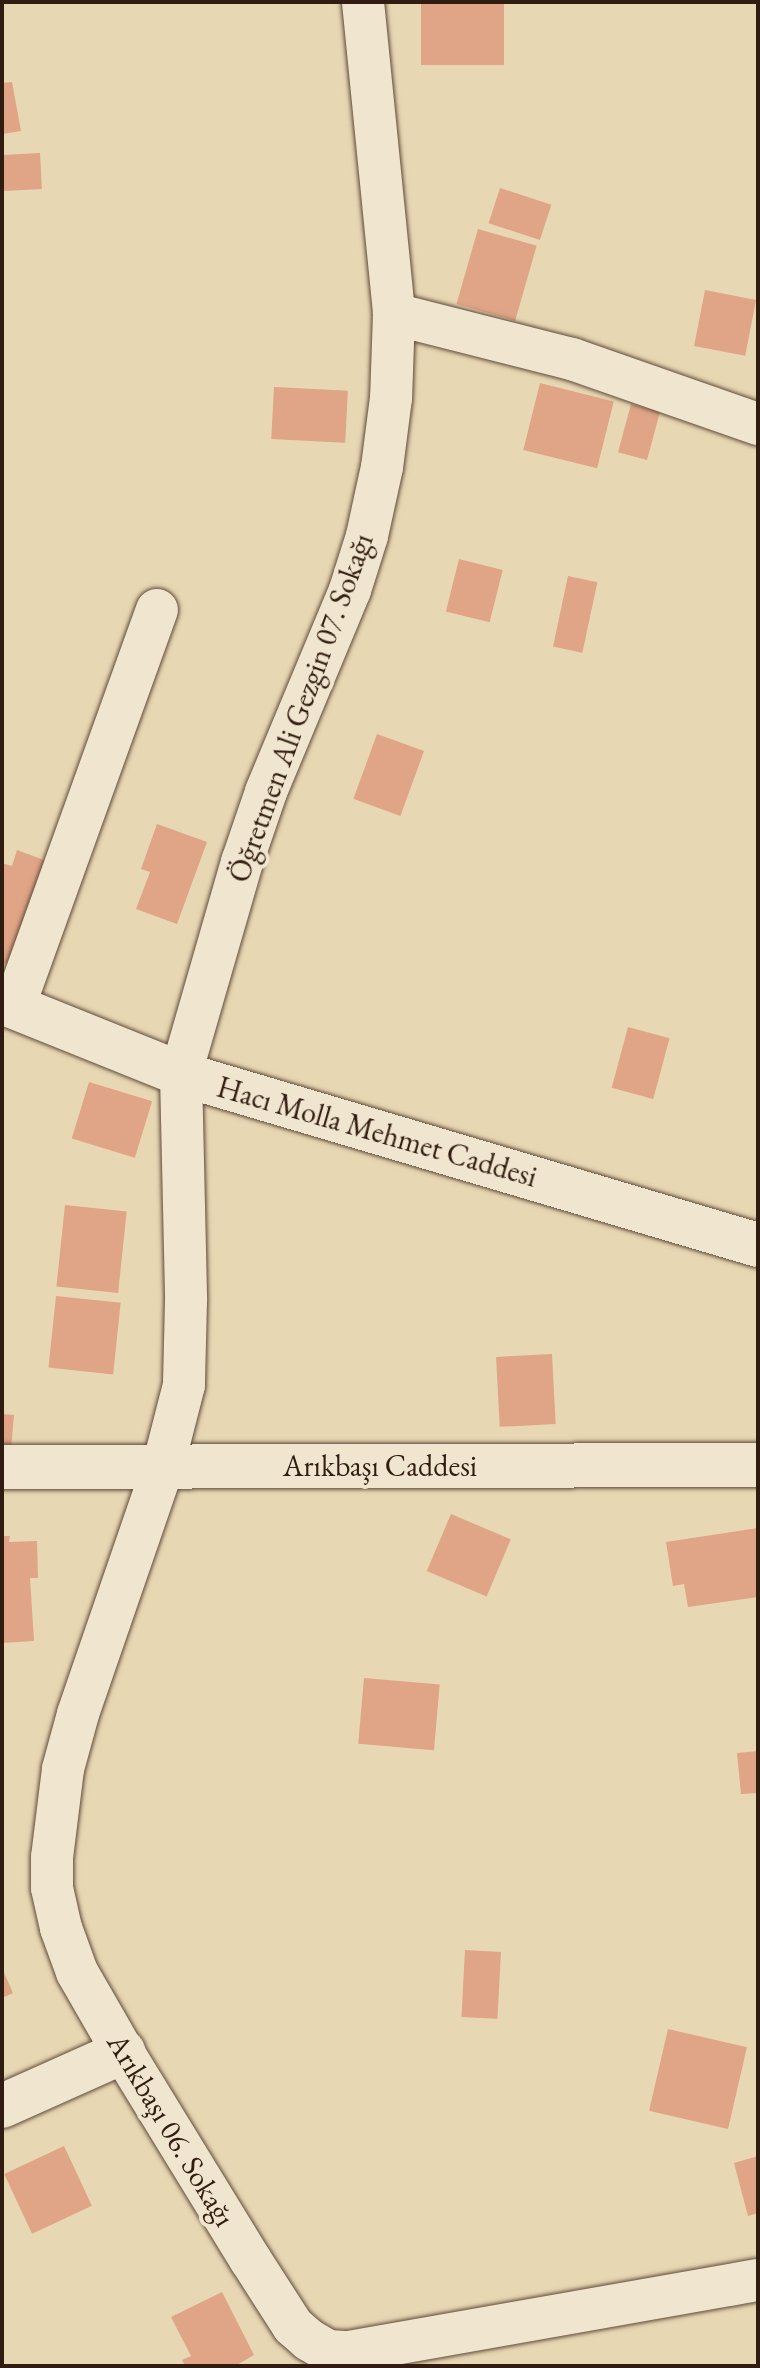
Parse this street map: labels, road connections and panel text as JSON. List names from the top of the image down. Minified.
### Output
{"streets":{"street":["Öğretmen Ali Gezgin 07. Sokağı","Hacı Molla Mehmet Caddesi","Arıkbaşı Caddesi","Arıkbaşı 06. Sokağı"]},"crossings":[["Öğretmen Ali Gezgin 07. Sokağı","Hacı Molla Mehmet Caddesi"],["Öğretmen Ali Gezgin 07. Sokağı","Arıkbaşı Caddesi"],["Öğretmen Ali Gezgin 07. Sokağı","Arıkbaşı 06. Sokağı"],["Arıkbaşı Caddesi","Arıkbaşı 06. Sokağı"]]}
